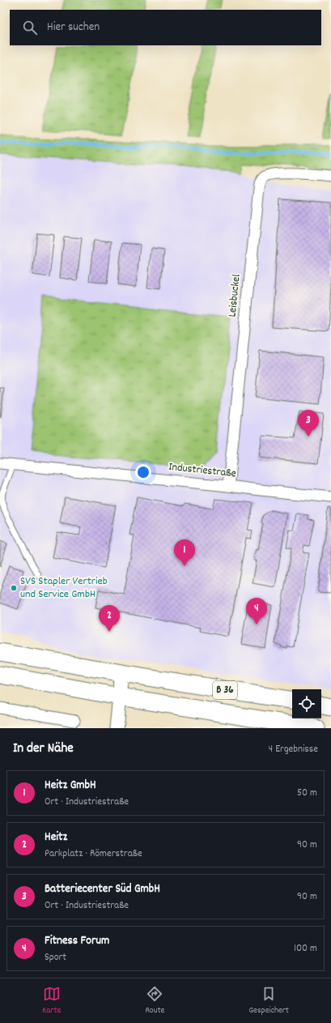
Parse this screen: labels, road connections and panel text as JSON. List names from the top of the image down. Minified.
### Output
{"streets":{"main road":["B 36"],"street":["Leisbuckel","Industriestraße"]},"crossings":[["Leisbuckel","Industriestraße"]],"places":["SVS Stapler Vertrieb und Service GmbH"],"page":{"search":"Hier suchen","pins":["3","1","4","2"],"heading":["In der Nähe","4 Ergebnisse"],"list":[{"mark":"1","name":"Heitz GmbH","note":"Ort · Industriestraße","value":"50 m"},{"mark":"2","name":"Heitz","note":"Parkplatz · Römerstraße","value":"90 m"},{"mark":"3","name":"Batteriecenter Süd GmbH","note":"Ort · Industriestraße","value":"90 m"},{"mark":"4","name":"Fitness Forum","note":"Sport","value":"100 m"}],"nav":["Karte","Route","Gespeichert"]}}
